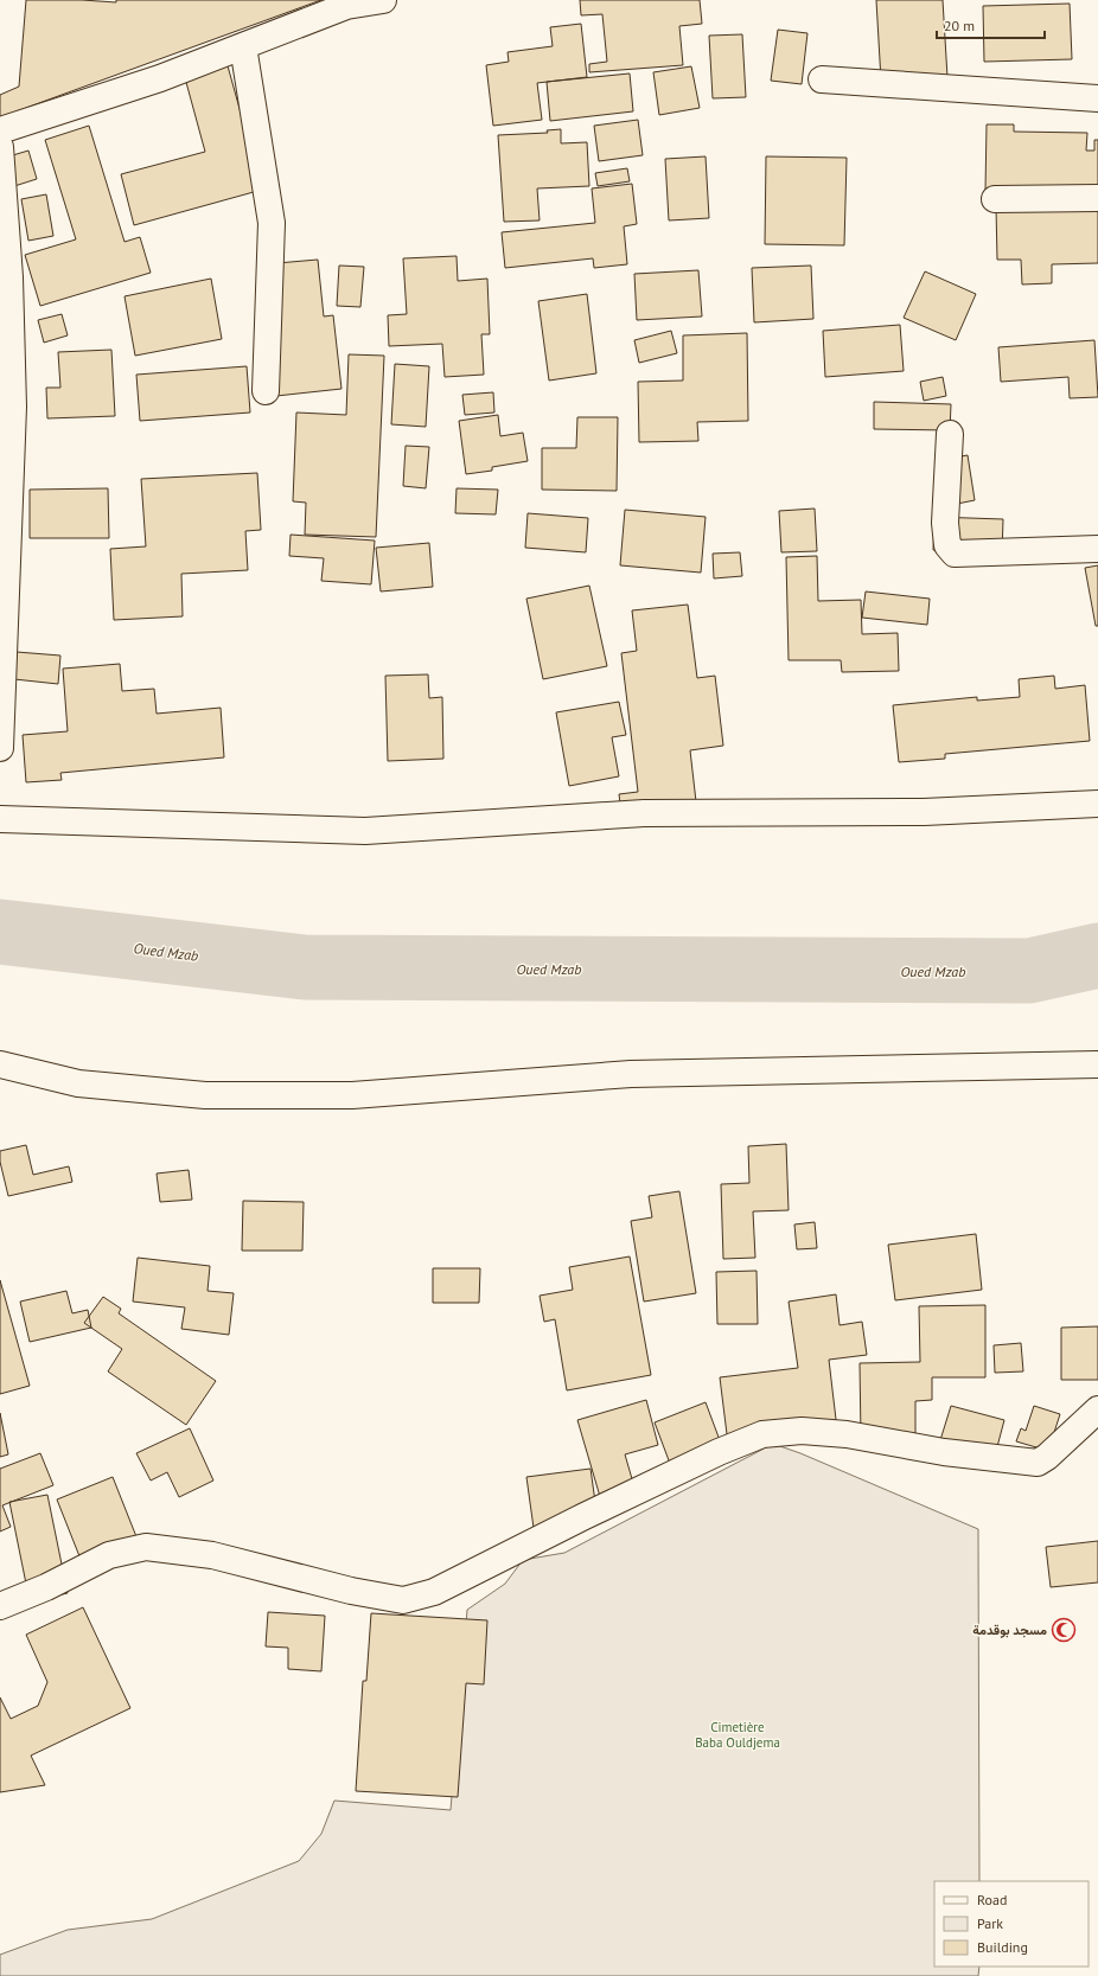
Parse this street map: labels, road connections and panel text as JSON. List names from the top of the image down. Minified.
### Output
{"water":["Oued Mzab"],"parks":["Cimetière Baba Ouldjema"],"places":{"mosque":["مسجد بوقدمة"]},"legend":["Road","Park","Building"],"scale_bar":"20 m"}
